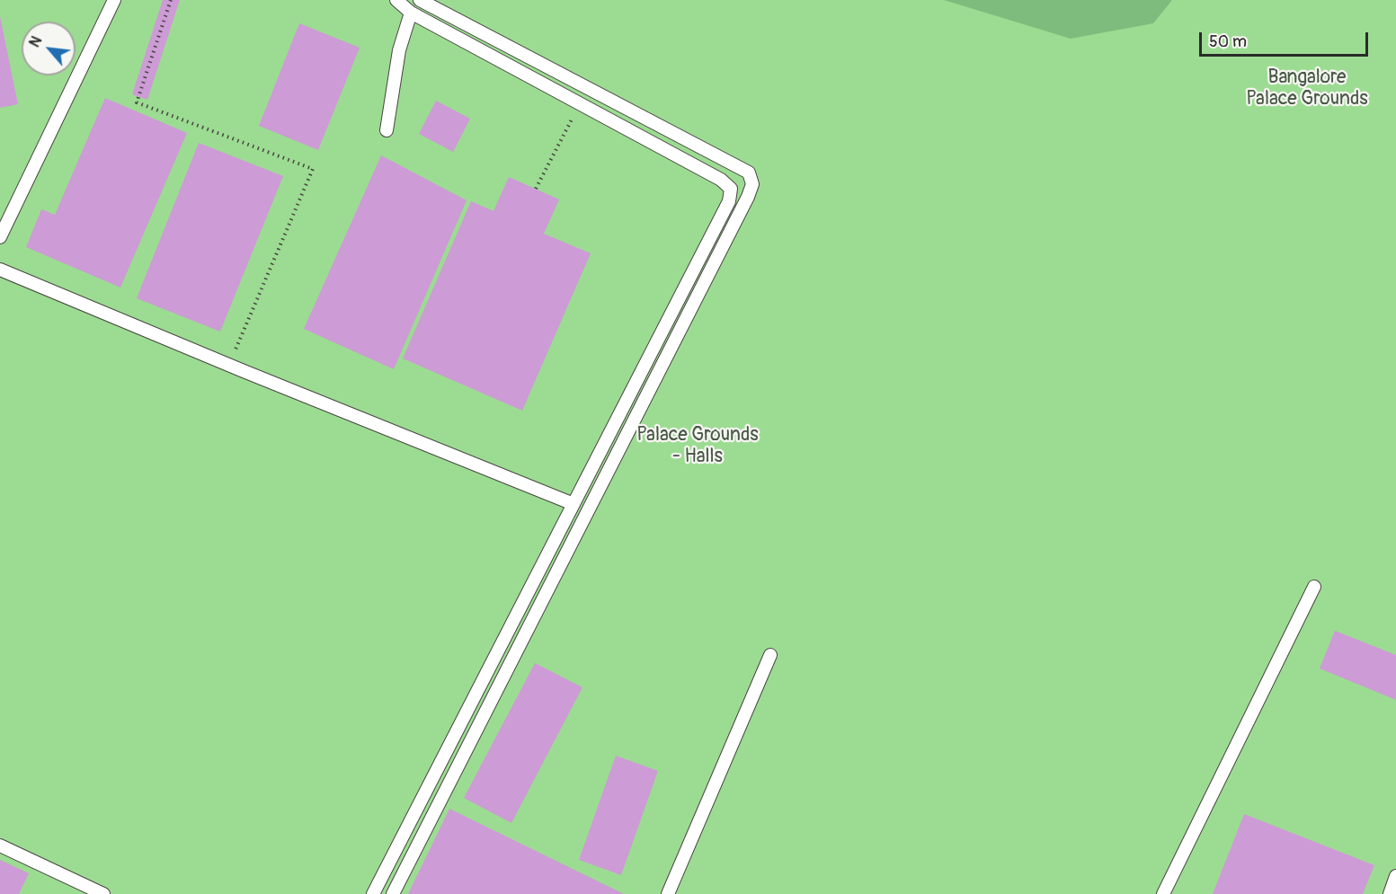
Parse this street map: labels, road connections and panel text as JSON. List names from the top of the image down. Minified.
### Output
{"parks":["Bangalore Palace Grounds","Palace Grounds - Halls"],"scale_bar":"50 m","north":"top left"}
